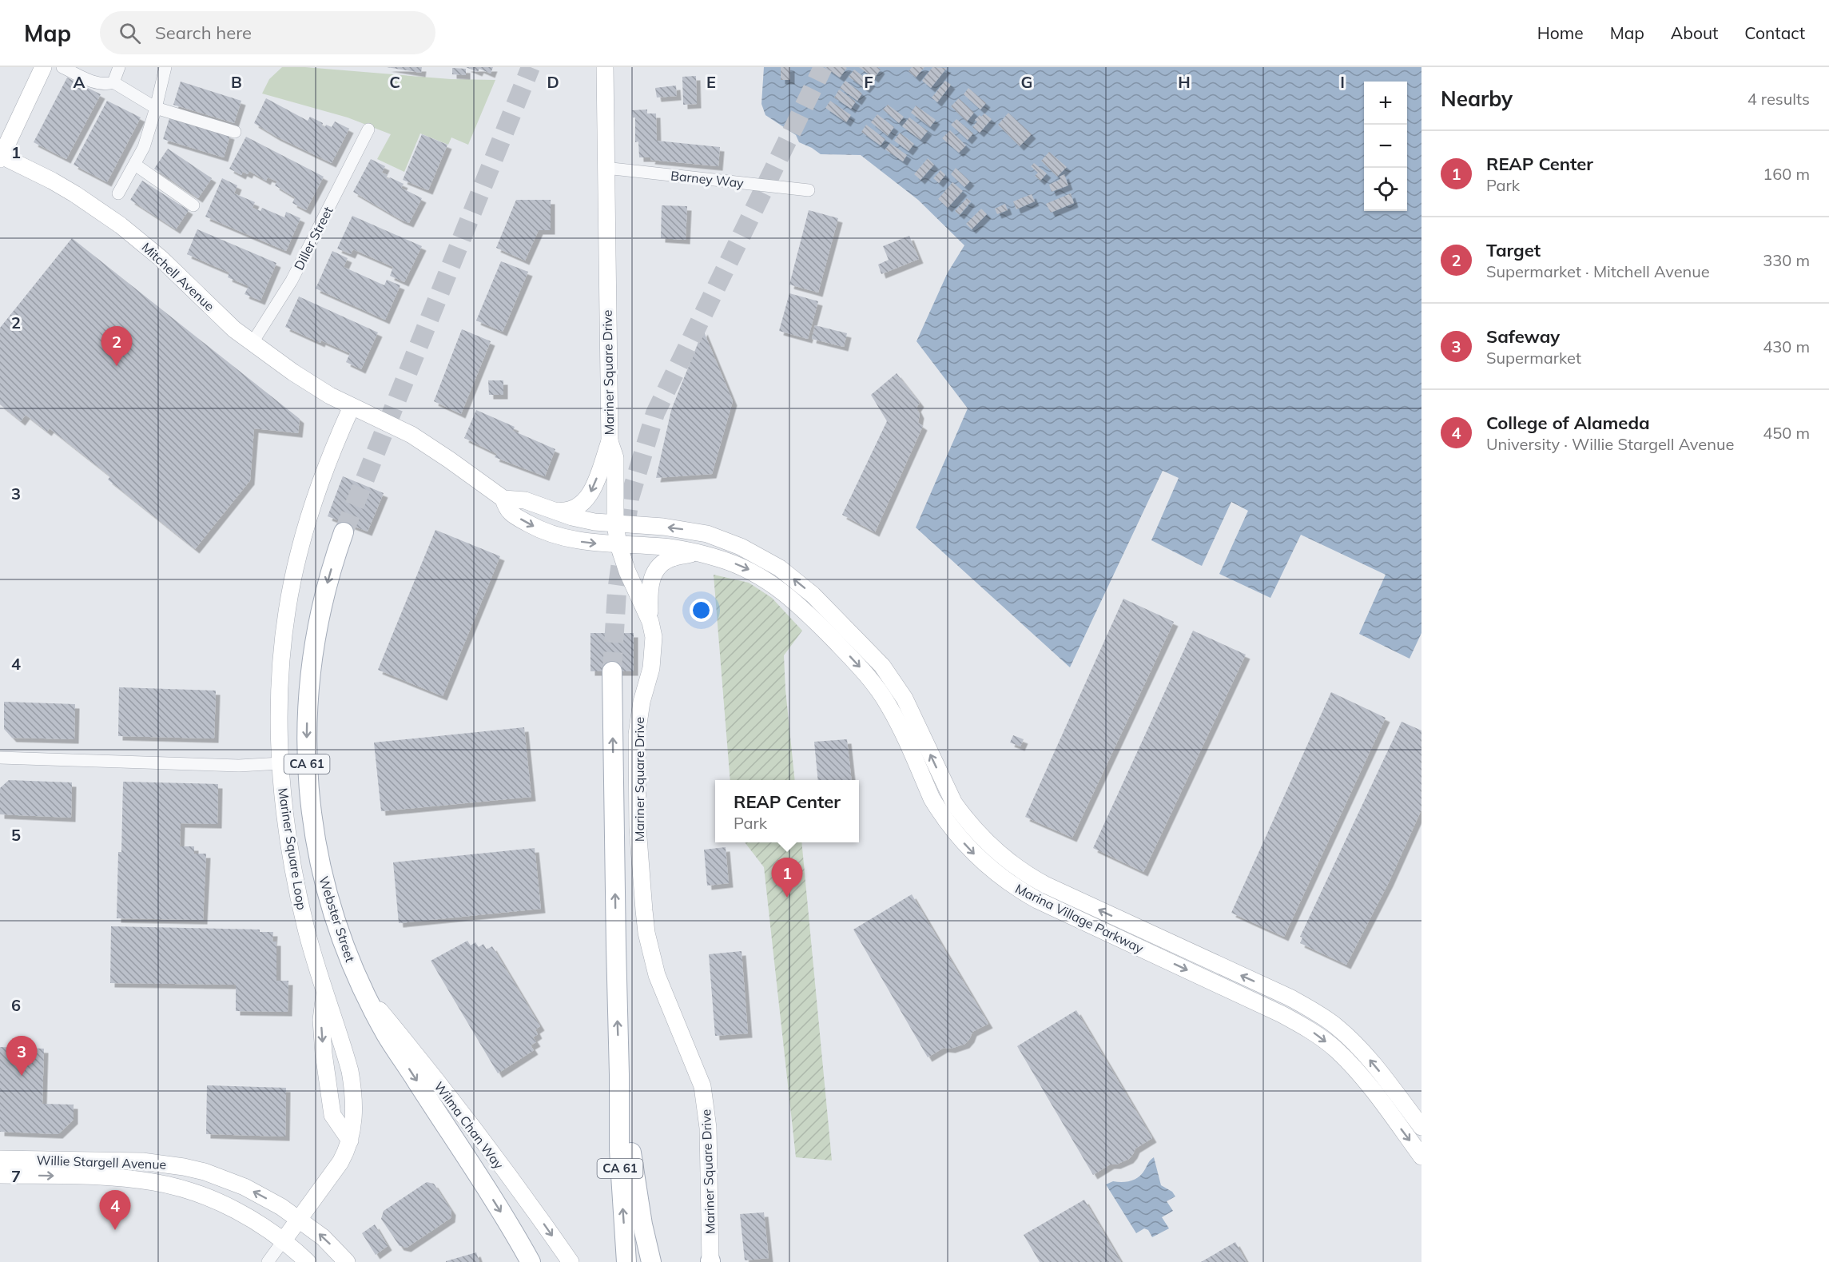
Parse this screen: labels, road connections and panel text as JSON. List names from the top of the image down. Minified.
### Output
{"streets":{"main road":["CA 61","Webster Street"],"street":["Barney Way","Diller Street","Mitchell Avenue","Mariner Square Drive","Mariner Square Loop","Marina Village Parkway","Wilma Chan Way","Willie Stargell Avenue"]},"crossings":[["Barney Way","Mariner Square Drive"],["Diller Street","Mitchell Avenue"],["Mitchell Avenue","Mariner Square Loop"],["Mariner Square Drive","Marina Village Parkway"],["Mariner Square Loop","Willie Stargell Avenue"],["Webster Street","Wilma Chan Way"]],"one_way":["Webster Street","Wilma Chan Way"],"page":{"header":"Map","search":"Search here","nav":["Home","Map","About","Contact"],"heading":["Nearby","4 results"],"map_buttons":["+","−"],"list":[{"mark":"1","name":"REAP Center","note":"Park","value":"160 m"},{"mark":"2","name":"Target","note":"Supermarket · Mitchell Avenue","value":"330 m"},{"mark":"3","name":"Safeway","note":"Supermarket","value":"430 m"},{"mark":"4","name":"College of Alameda","note":"University · Willie Stargell Avenue","value":"450 m"}],"pins":["2","1","3","4"],"popup":["REAP Center","Park"]},"grid":{"columns":["A","B","C","D","E","F","G","H","I"],"rows":["1","2","3","4","5","6","7"]}}
